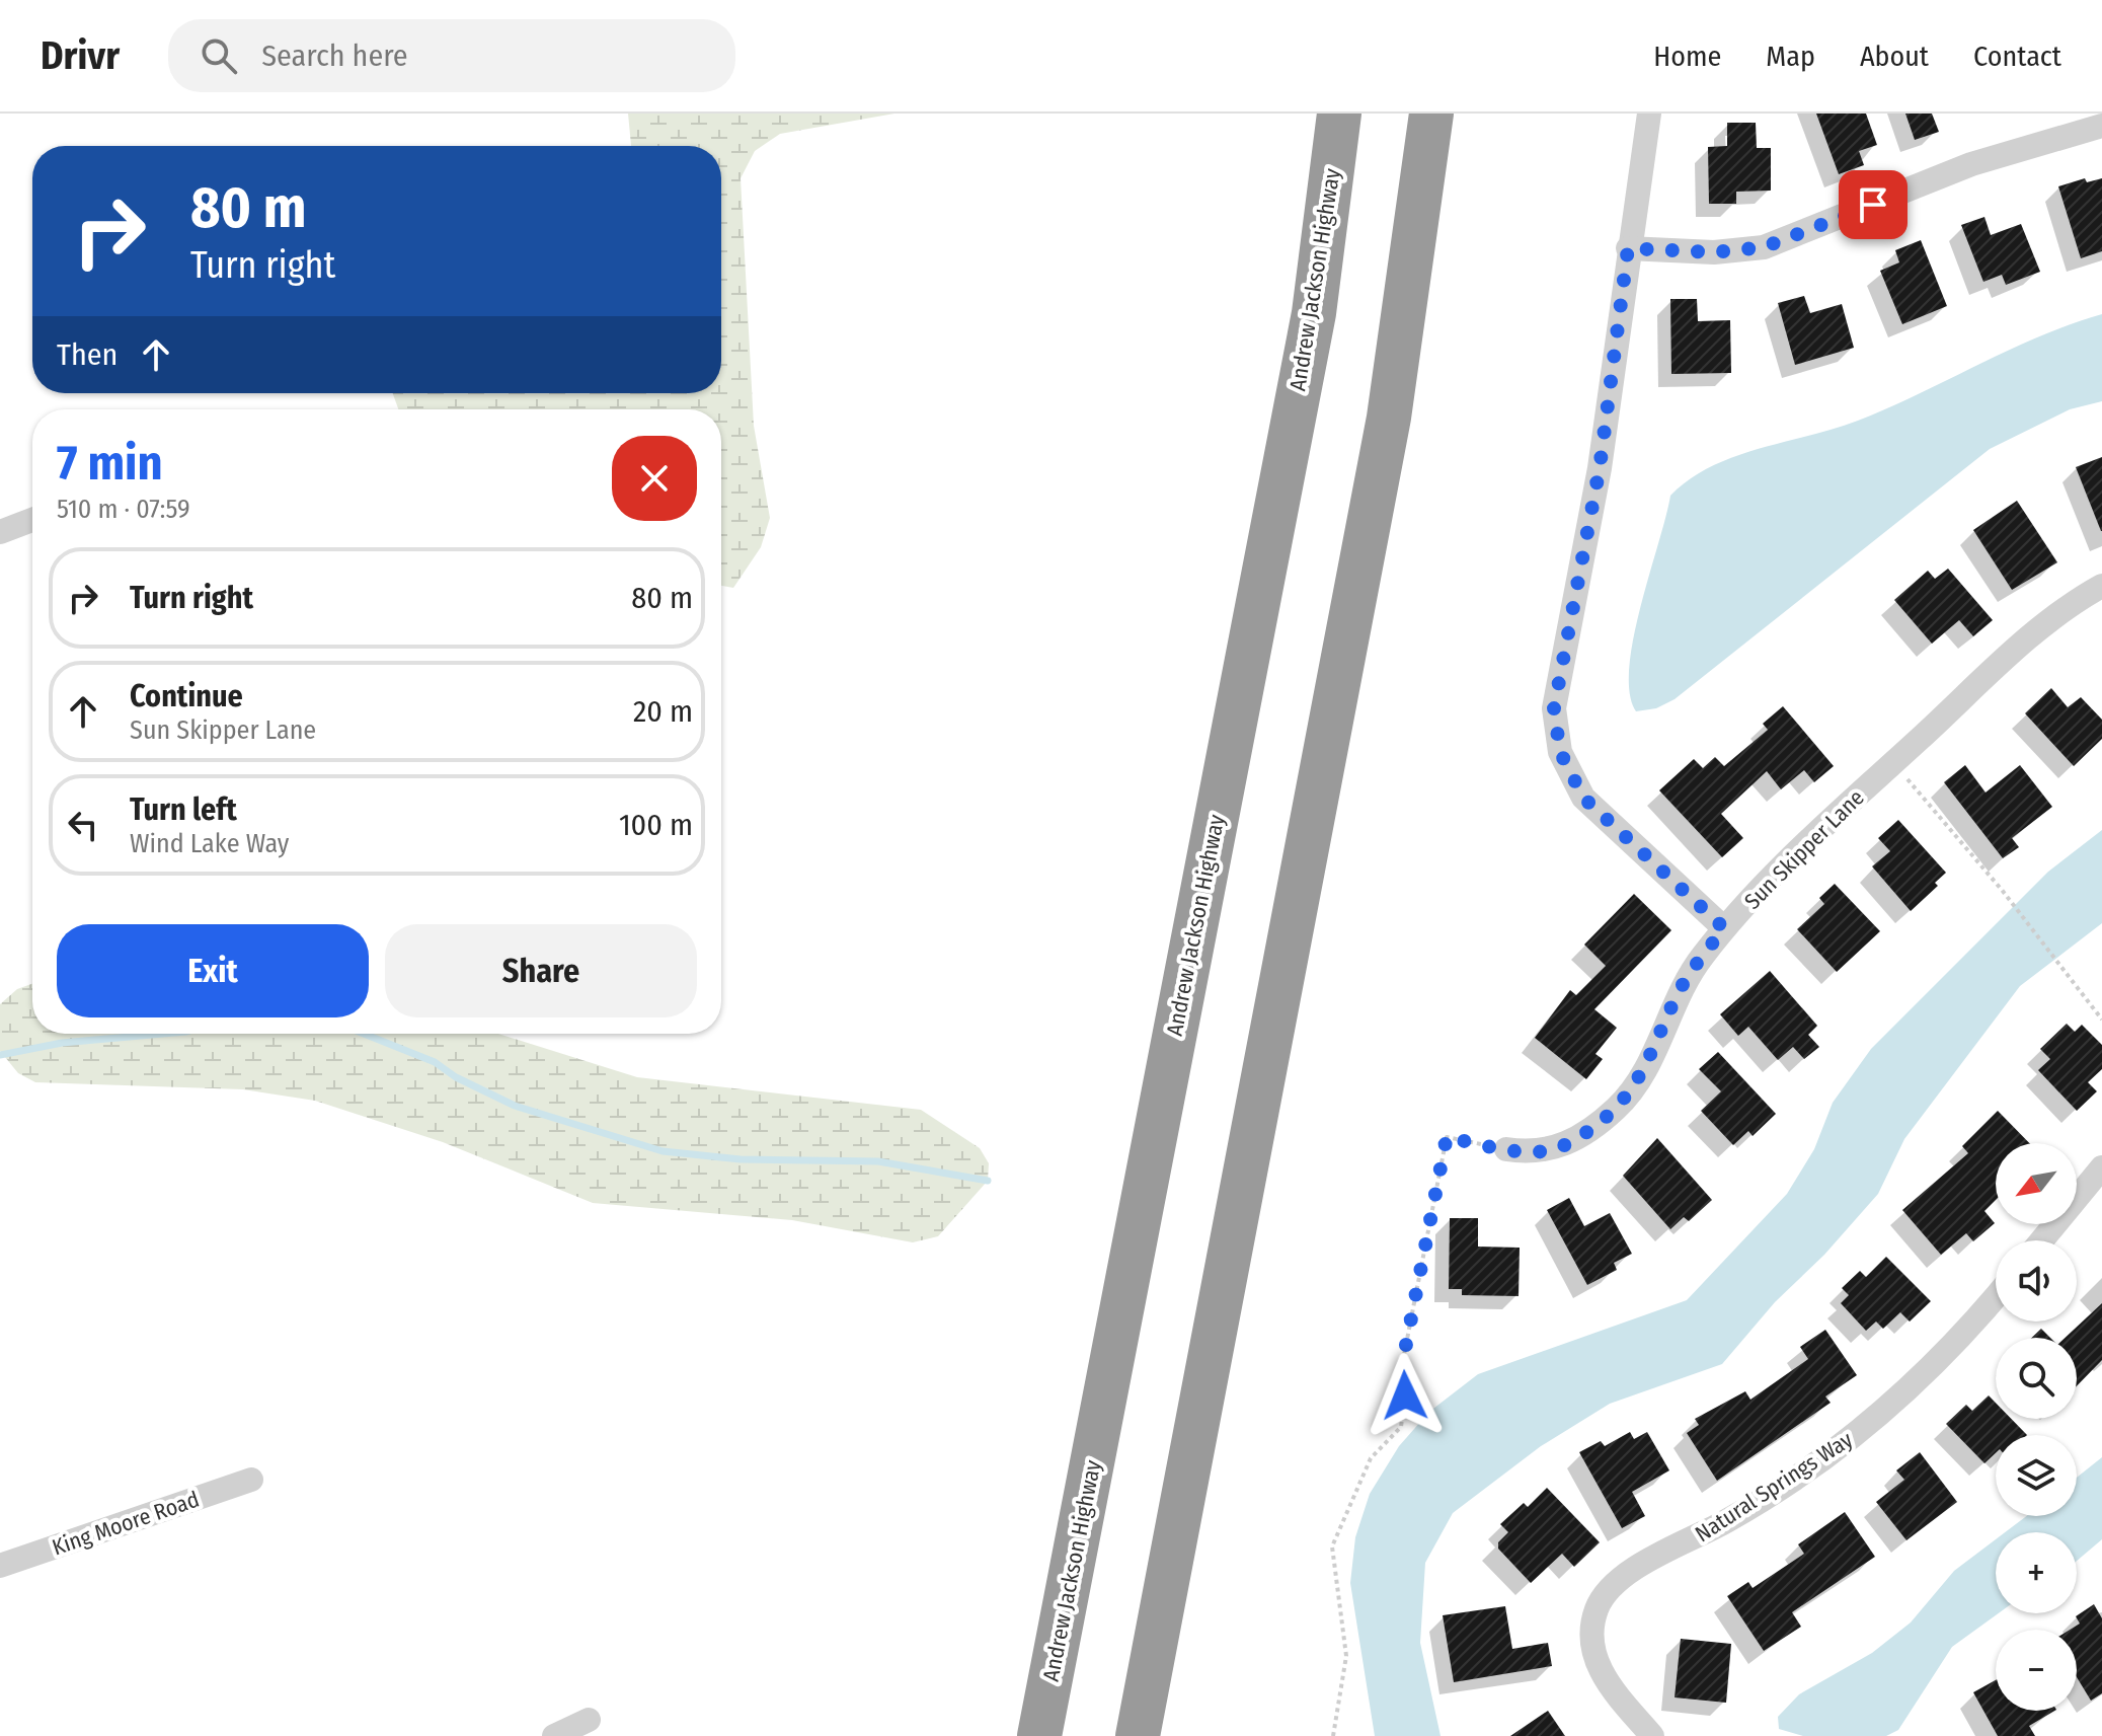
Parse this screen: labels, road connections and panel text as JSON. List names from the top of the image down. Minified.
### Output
{"streets":{"highway":["Andrew Jackson Highway"],"street":["Sun Skipper Lane","Natural Springs Way","King Moore Road"]},"north":"bottom left","page":{"header":"Drivr","search":"Search here","nav":["Home","Map","About","Contact"],"turn":["80 m","Turn right"],"then":"Then","heading":["7 min","510 m · 07:59"],"list":[{"name":"Turn right","value":"80 m"},{"name":"Continue","note":"Sun Skipper Lane","value":"20 m"},{"name":"Turn left","note":"Wind Lake Way","value":"100 m"}],"buttons":["Exit","Share"],"map_buttons":["+","−"]}}
